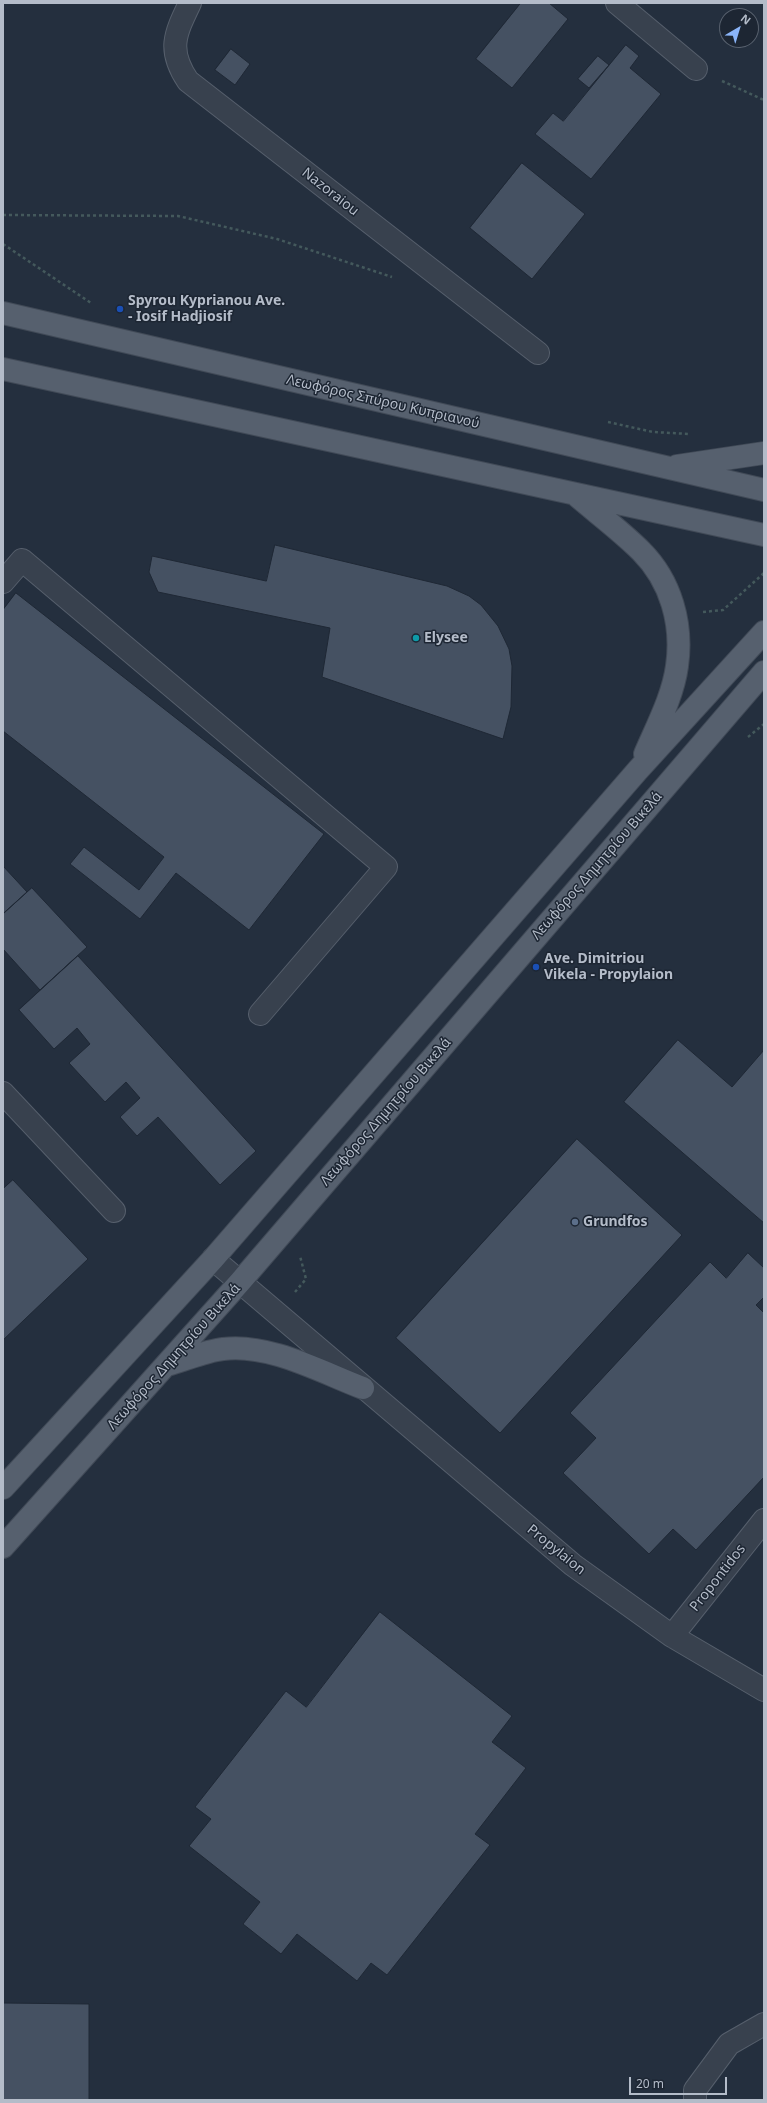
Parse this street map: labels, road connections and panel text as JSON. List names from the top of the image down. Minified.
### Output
{"streets":{"main road":["Λεωφόρος Σπύρου Κυπριανού","Λεωφόρος Δημητρίου Βικελά"],"street":["Nazoraiou","Propylaion","Propontidos"]},"crossings":[["Λεωφόρος Δημητρίου Βικελά","Propylaion"],["Propylaion","Propontidos"]],"places":["Spyrou Kyprianou Ave. - Iosif Hadjiosif","Elysee","Ave. Dimitriou Vikela - Propylaion","Grundfos"],"scale_bar":"20 m","north":"top right"}
